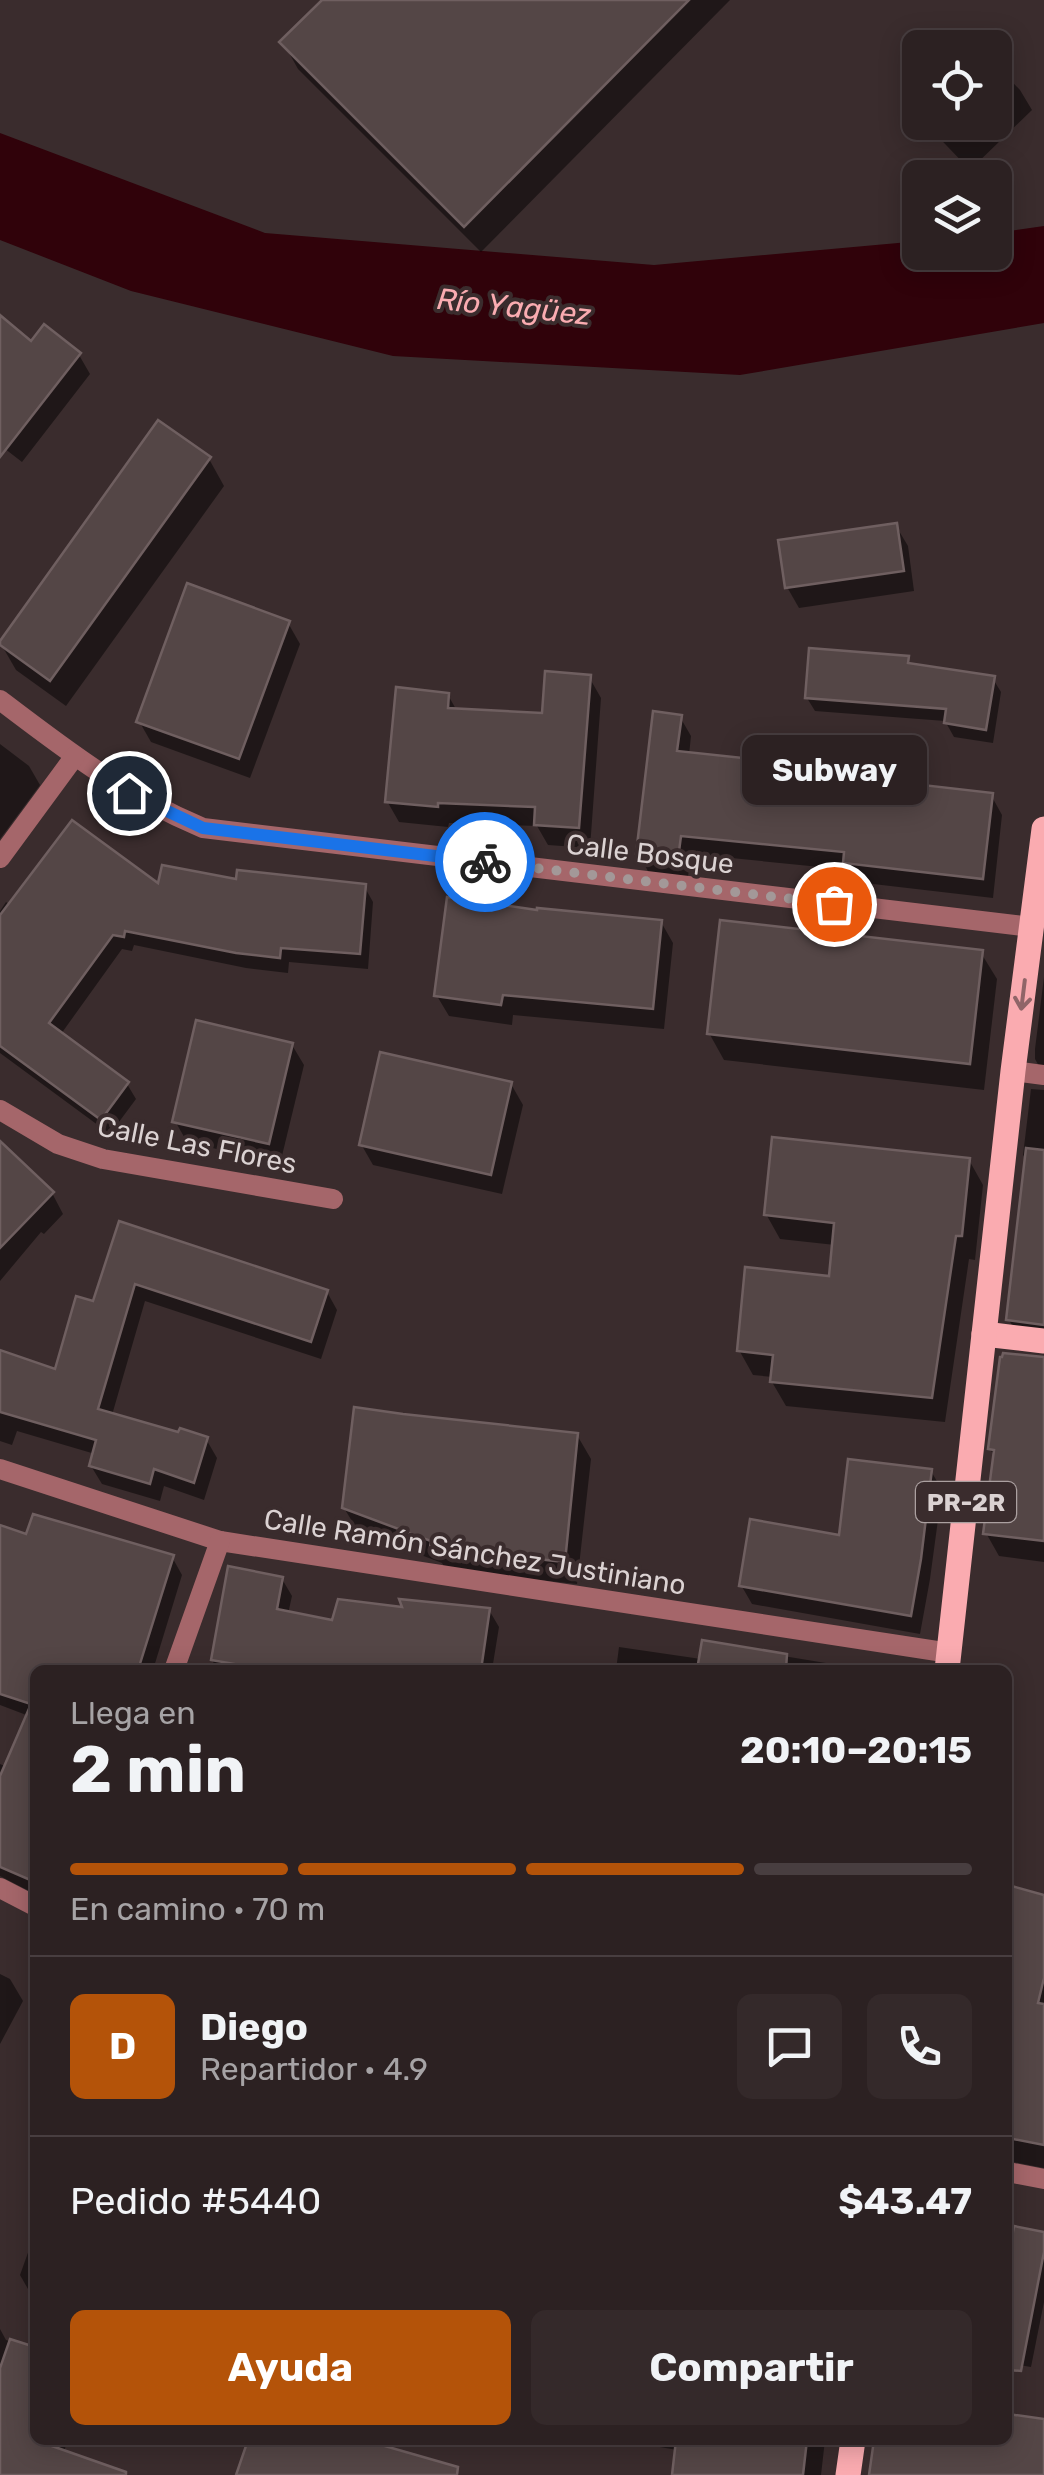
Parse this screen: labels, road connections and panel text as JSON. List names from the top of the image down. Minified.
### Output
{"streets":{"main road":["PR-2R"],"street":["Calle Bosque","Calle Las Flores","Calle Ramón Sánchez Justiniano"]},"crossings":[["Calle Bosque","PR-2R"],["PR-2R","Calle Ramón Sánchez Justiniano"]],"water":["Río Yagüez"],"places":["Subway"],"page":{"bubble":"Subway","heading":["2 min","Llega en","20:10–20:15"],"panel":["Diego","Repartidor · 4.9","Pedido #5440","$43.47"],"bar":"En camino · 70 m","round":"D","buttons":["Ayuda","Compartir"]}}
